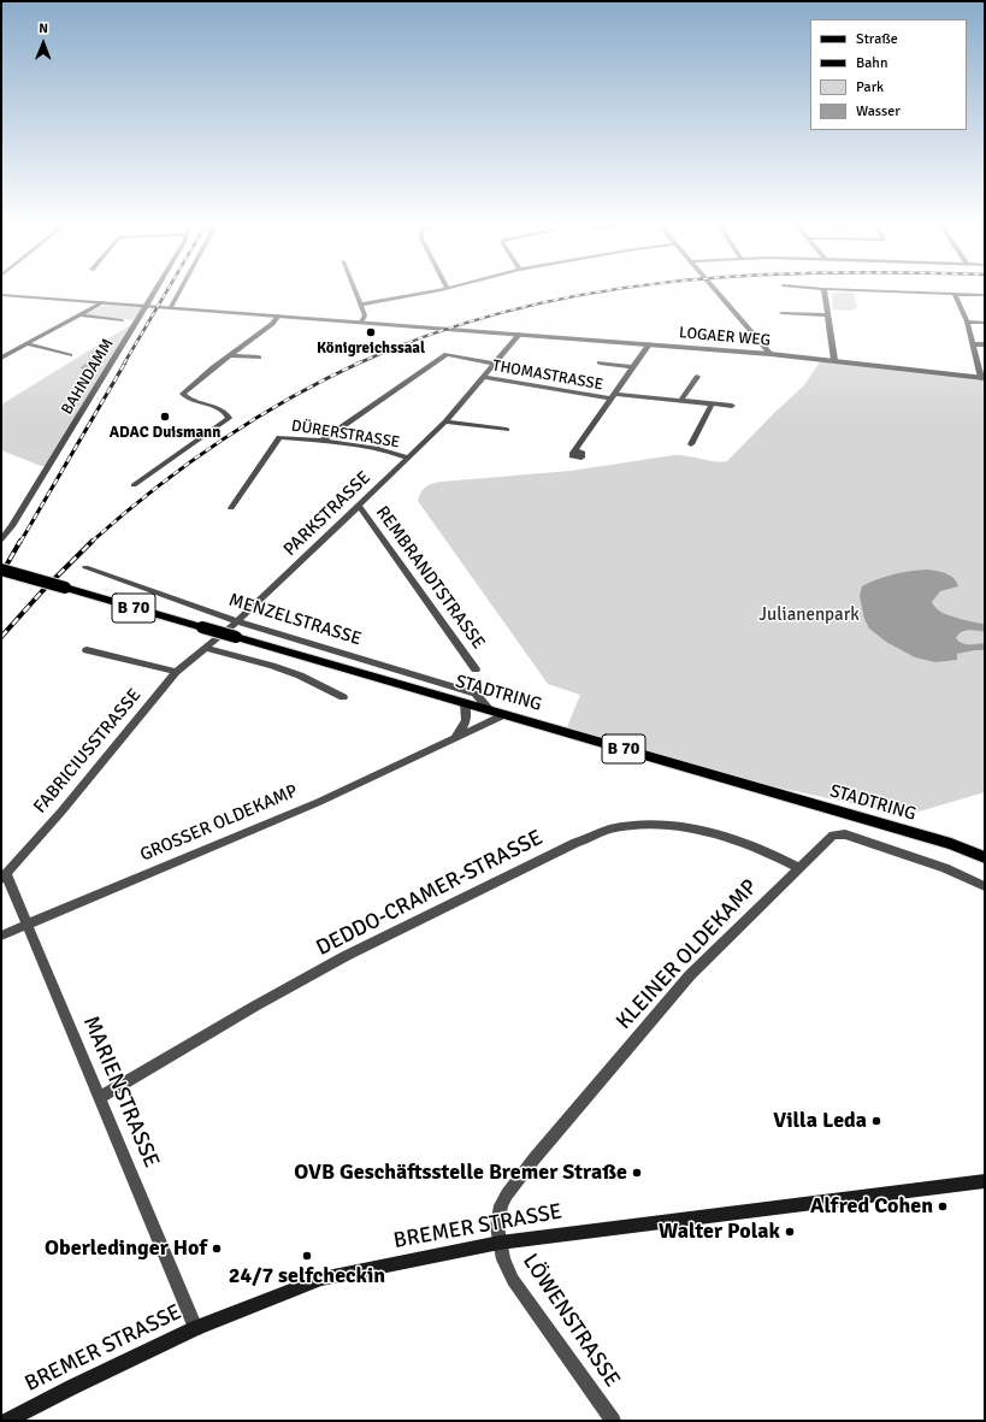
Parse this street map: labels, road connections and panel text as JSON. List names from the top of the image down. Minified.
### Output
{"streets":{"main road":["B 70","STADTRING","BREMER STRASSE"],"street":["LOGAER WEG","THOMASTRASSE","BAHNDAMM","DÜRERSTRASSE","PARKSTRASSE","REMBRANDTSTRASSE","MENZELSTRASSE","FABRICIUSSTRASSE","GROSSER OLDEKAMP","DEDDO-CRAMER-STRASSE","KLEINER OLDEKAMP","MARIENSTRASSE","LÖWENSTRASSE"]},"crossings":[["LOGAER WEG","BAHNDAMM"],["LOGAER WEG","PARKSTRASSE"],["THOMASTRASSE","PARKSTRASSE"],["DÜRERSTRASSE","PARKSTRASSE"],["PARKSTRASSE","REMBRANDTSTRASSE"],["PARKSTRASSE","MENZELSTRASSE"],["PARKSTRASSE","STADTRING"],["PARKSTRASSE","FABRICIUSSTRASSE"],["MENZELSTRASSE","STADTRING"],["MENZELSTRASSE","FABRICIUSSTRASSE"],["STADTRING","FABRICIUSSTRASSE"],["STADTRING","GROSSER OLDEKAMP"],["FABRICIUSSTRASSE","MARIENSTRASSE"],["GROSSER OLDEKAMP","MARIENSTRASSE"],["DEDDO-CRAMER-STRASSE","KLEINER OLDEKAMP"],["DEDDO-CRAMER-STRASSE","MARIENSTRASSE"],["KLEINER OLDEKAMP","BREMER STRASSE"],["KLEINER OLDEKAMP","LÖWENSTRASSE"],["MARIENSTRASSE","BREMER STRASSE"],["BREMER STRASSE","LÖWENSTRASSE"]],"parks":["Julianenpark"],"places":["Königreichssaal","ADAC Duismann","Villa Leda","OVB Geschäftsstelle Bremer Straße","Alfred Cohen","Walter Polak","Oberledinger Hof","24/7 selfcheckin"],"legend":["Straße","Bahn","Park","Wasser"],"north":"top"}
